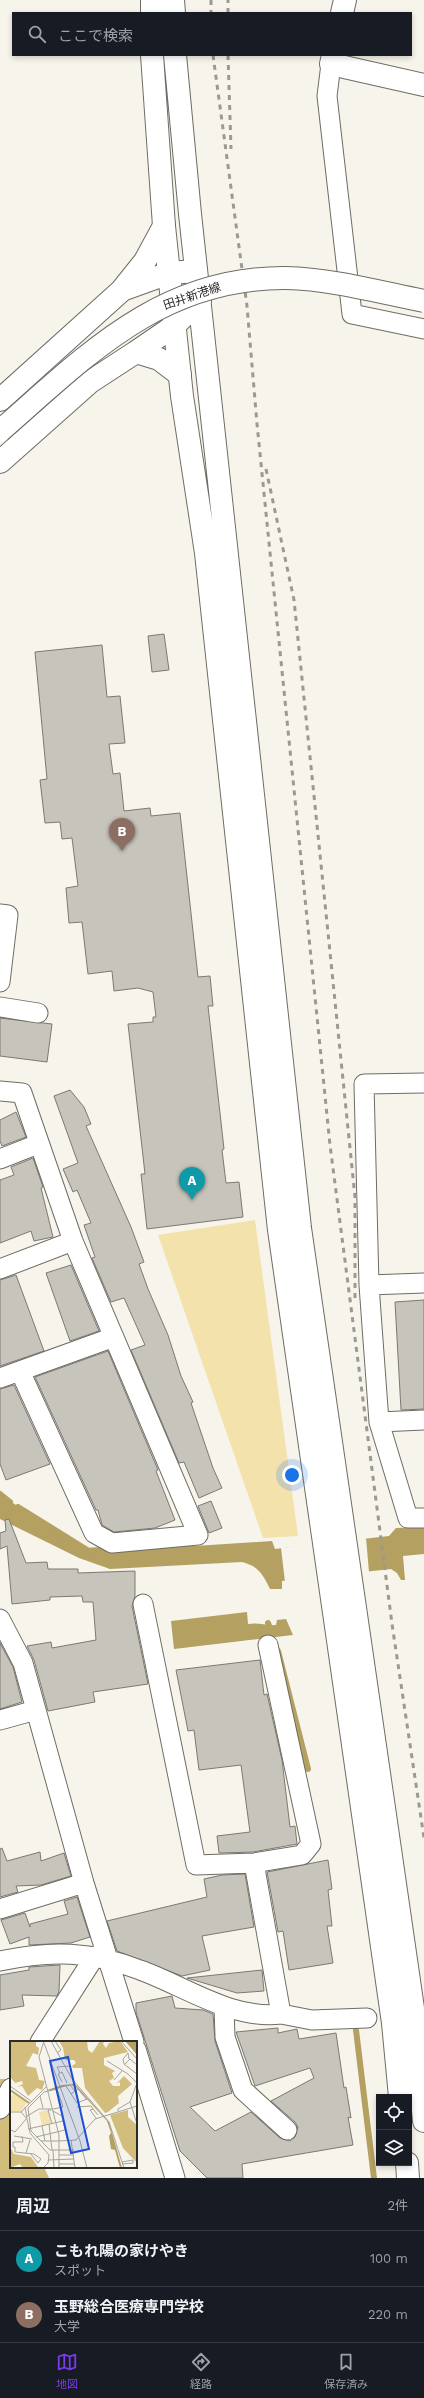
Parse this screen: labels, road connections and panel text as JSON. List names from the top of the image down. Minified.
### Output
{"streets":{"street":["田井新港線"]},"page":{"search":"ここで検索","pins":["B","A"],"heading":["周辺","2件"],"list":[{"mark":"A","name":"こもれ陽の家けやき","note":"スポット","value":"100 m"},{"mark":"B","name":"玉野総合医療専門学校","note":"大学","value":"220 m"}],"nav":["地図","経路","保存済み"]}}
